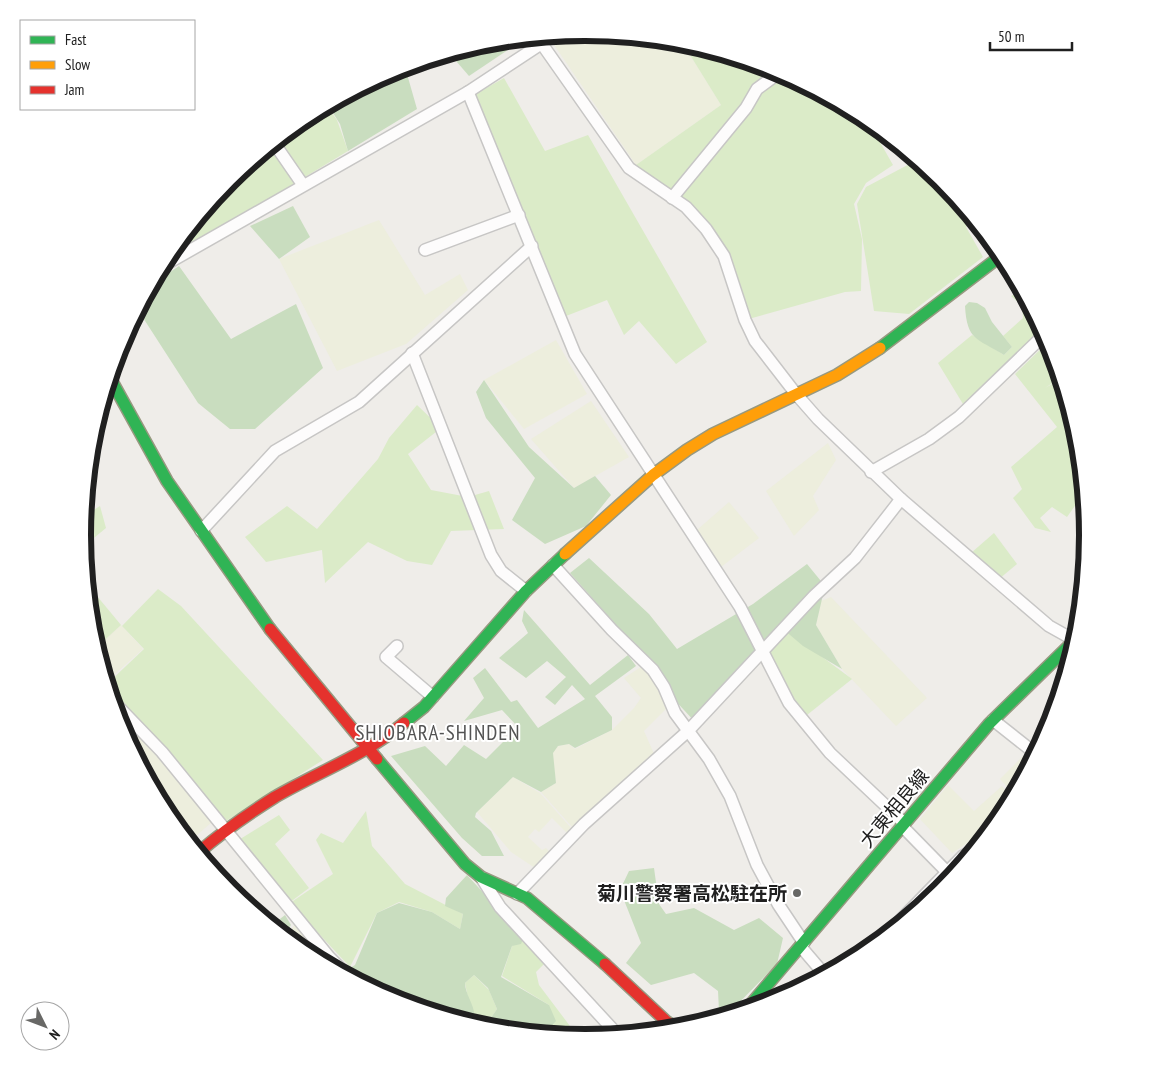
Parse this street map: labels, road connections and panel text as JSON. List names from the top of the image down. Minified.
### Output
{"streets":{"street":["大東相良線"]},"districts":["SHIOBARA-SHINDEN"],"places":["菊川警察署高松駐在所"],"legend":["Fast","Slow","Jam"],"scale_bar":"50 m","north":"bottom right"}
